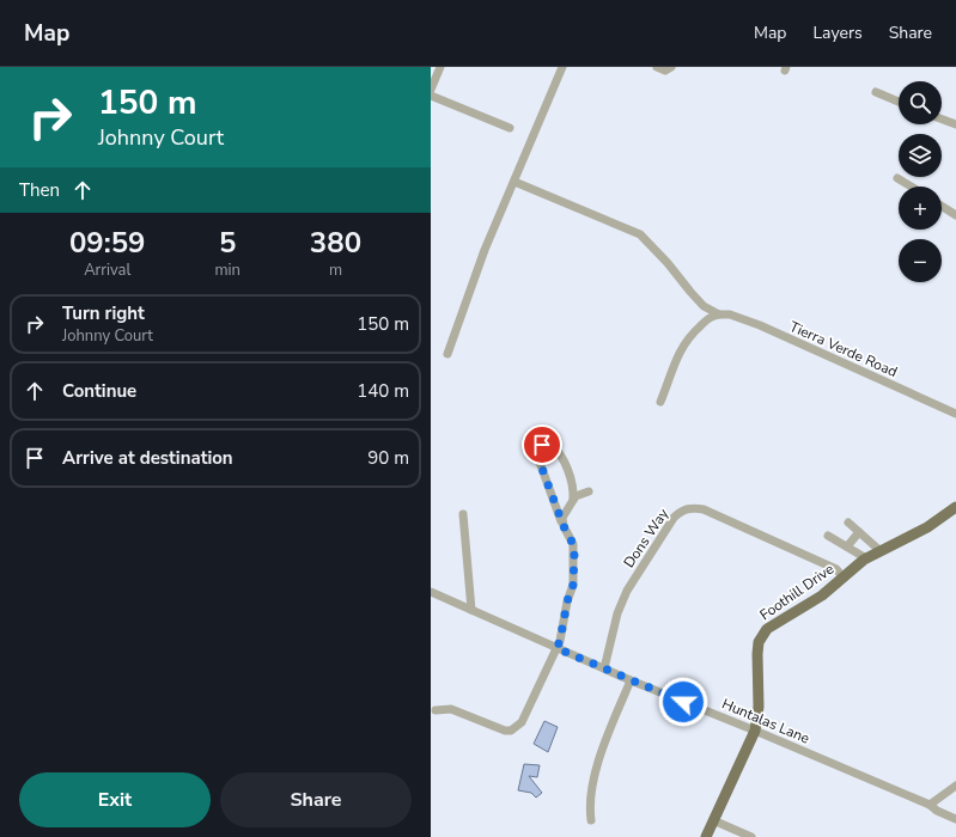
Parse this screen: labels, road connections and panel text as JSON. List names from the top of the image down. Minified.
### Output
{"streets":{"main road":["Foothill Drive"],"street":["Tierra Verde Road","Dons Way","Huntalas Lane"]},"crossings":[["Dons Way","Foothill Drive"],["Dons Way","Huntalas Lane"],["Foothill Drive","Huntalas Lane"]],"page":{"header":"Map","nav":["Map","Layers","Share"],"turn":["150 m","Johnny Court"],"map_buttons":["+","−"],"then":"Then","eta":["09:59","Arrival","5","min","380","m"],"list":[{"name":"Turn right","note":"Johnny Court","value":"150 m"},{"name":"Continue","value":"140 m"},{"name":"Arrive at destination","value":"90 m"}],"buttons":["Exit","Share"]}}
